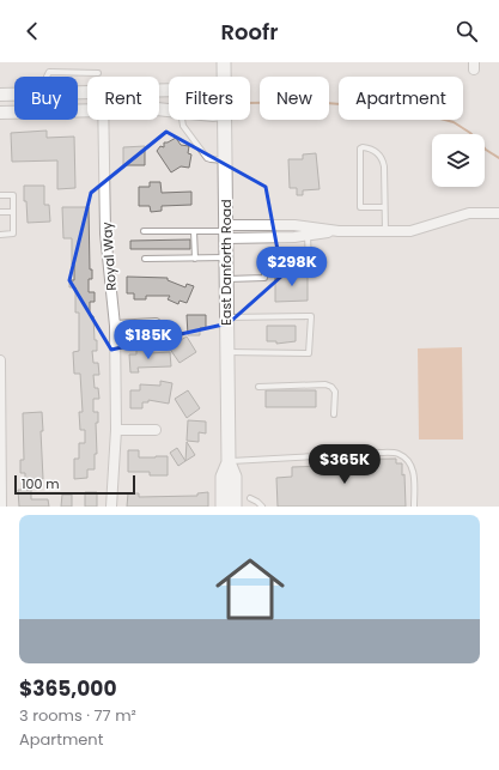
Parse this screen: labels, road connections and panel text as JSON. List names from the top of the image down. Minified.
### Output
{"streets":{"main road":["East Danforth Road"],"street":["Royal Way"]},"scale_bar":"100 m","page":{"header":"Roofr","chip":["Buy","Rent","Filters","New","Apartment"],"price":["$298K","$185K","$365K"],"scale":"100 m","list":[{"name":"$365,000","note":"3 rooms · 77 m² · Apartment"}]}}
